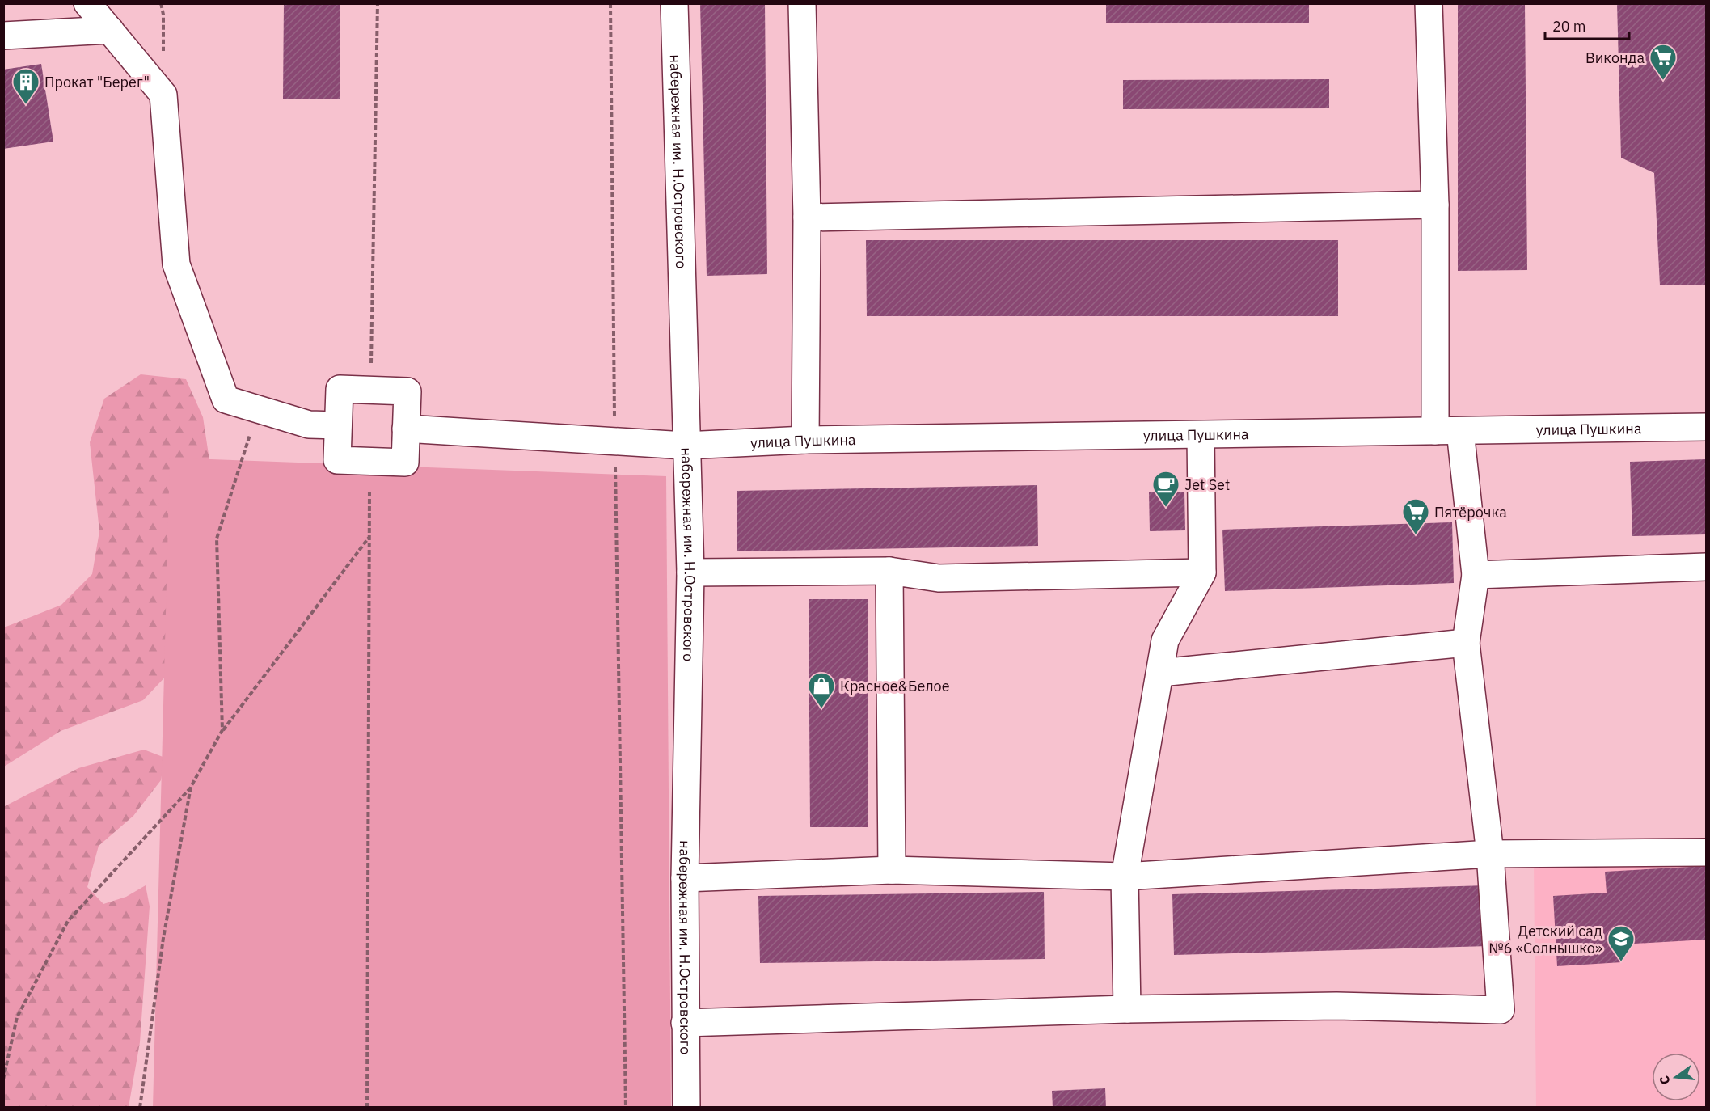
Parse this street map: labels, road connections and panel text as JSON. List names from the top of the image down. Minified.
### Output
{"streets":{"street":["набережная им. Н.Островского","улица Пушкина"]},"crossings":[["набережная им. Н.Островского","улица Пушкина"]],"places":{"supermarket":["Виконда","Пятёрочка"],"building":["Прокат \"Берег\""],"cafe":["Jet Set"],"shop":["Красное&Белое"],"school or university":["Детский сад №6 «Солнышко»"]},"scale_bar":"20 m","north":"left"}
